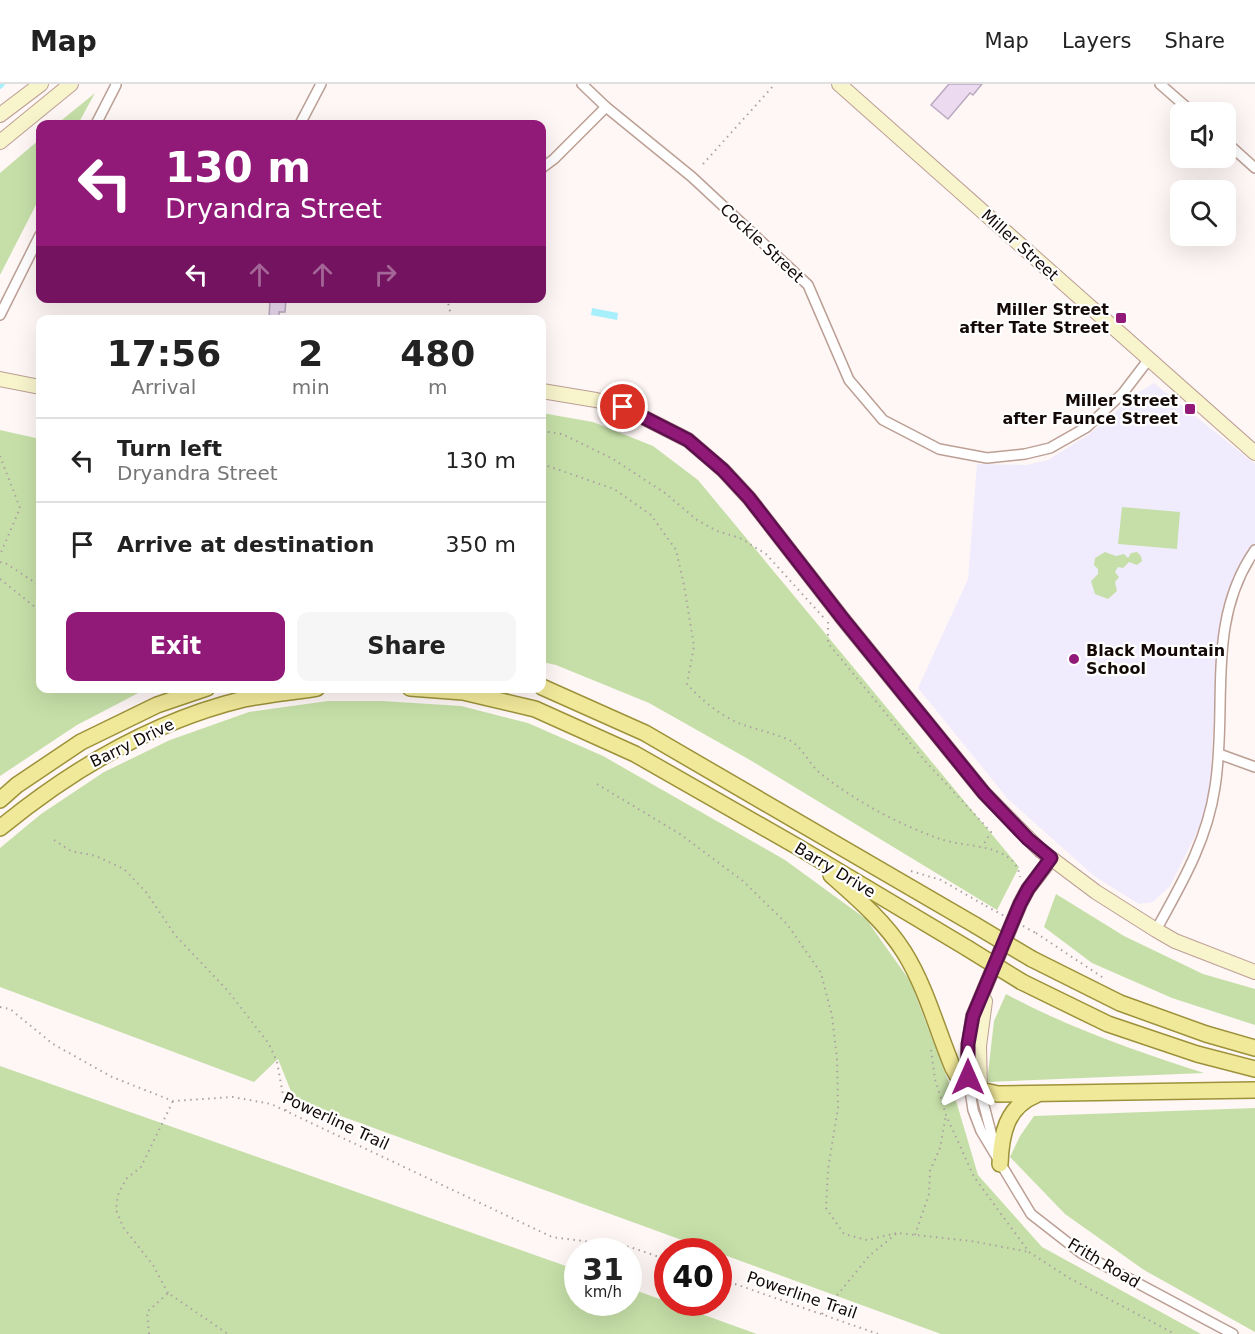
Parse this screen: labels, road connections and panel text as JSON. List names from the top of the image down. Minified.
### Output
{"streets":{"main road":["Barry Drive"],"street":["Cockle Street","Miller Street","Frith Road"],"path":["Powerline Trail"]},"crossings":[["Cockle Street","Miller Street"]],"places":{"transit":["Miller Street after Tate Street","Miller Street after Faunce Street"],"other":["Black Mountain School"]},"page":{"header":"Map","nav":["Map","Layers","Share"],"turn":["130 m","Dryandra Street"],"eta":["17:56","Arrival","2","min","480","m"],"list":[{"name":"Turn left","note":"Dryandra Street","value":"130 m"},{"name":"Arrive at destination","value":"350 m"}],"buttons":["Exit","Share"],"speed":"31 km/h","limit":"40"}}
